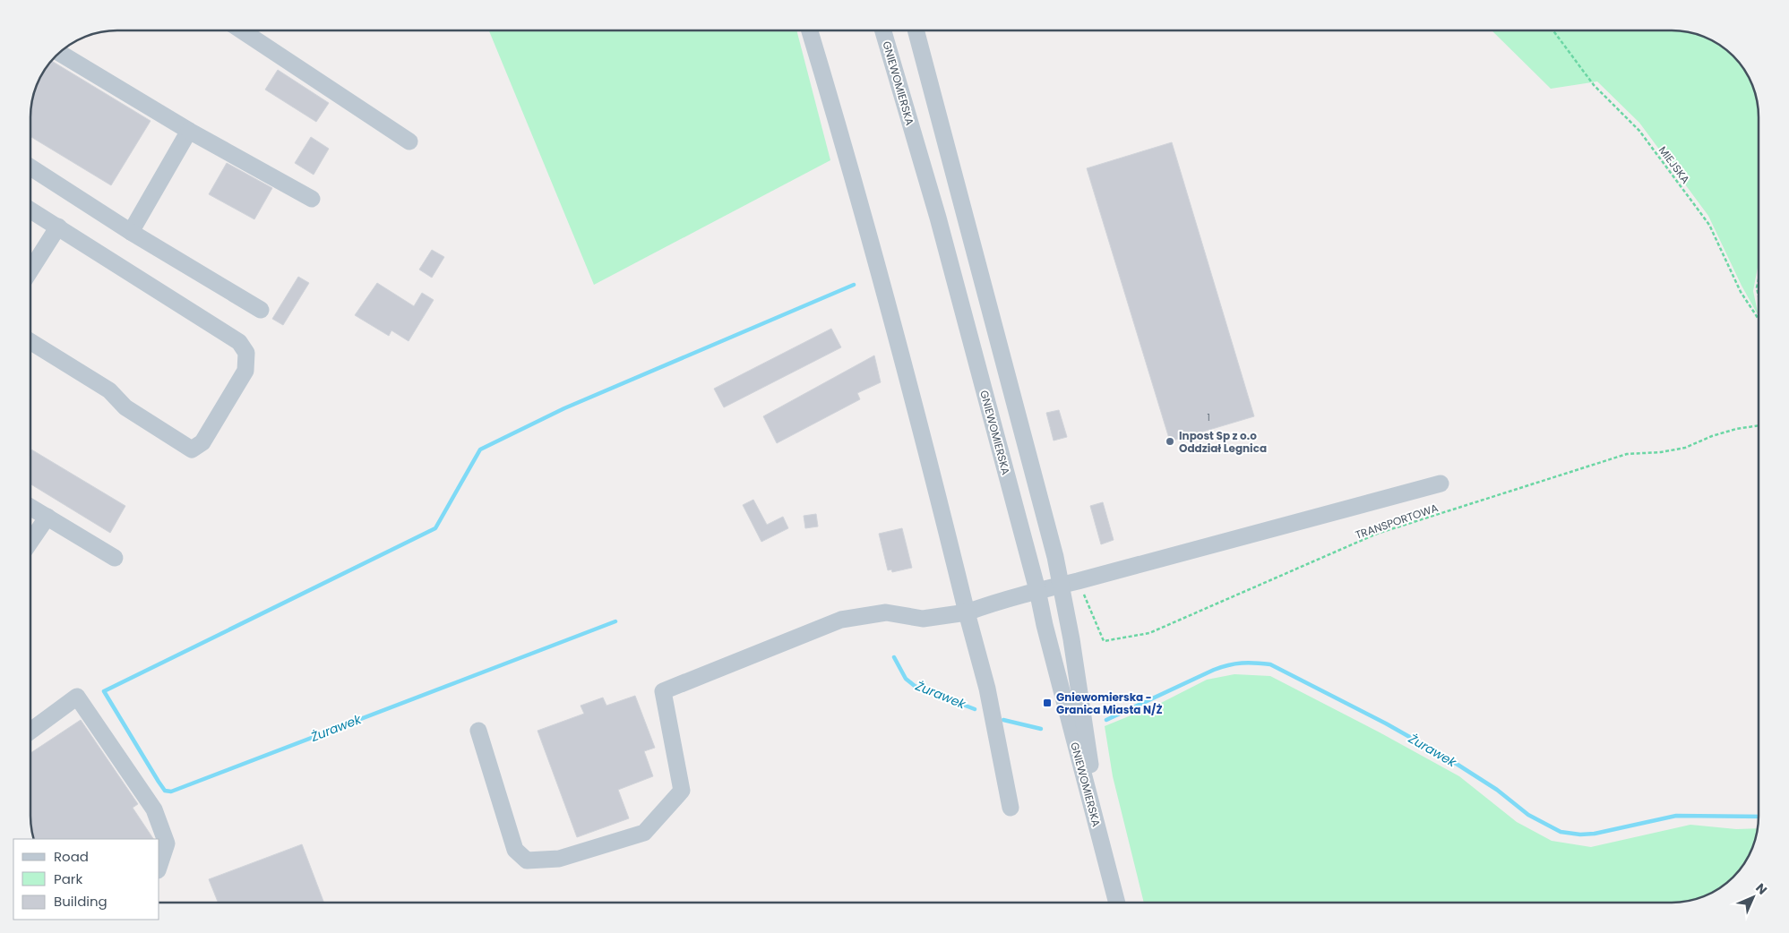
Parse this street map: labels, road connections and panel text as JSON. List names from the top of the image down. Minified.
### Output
{"streets":{"street":["GNIEWOMIERSKA"],"path":["MIEJSKA","TRANSPORTOWA"]},"crossings":[["GNIEWOMIERSKA","TRANSPORTOWA"]],"water":["Żurawek"],"places":{"other":["Inpost Sp z o.o Oddział Legnica"],"transit":["Gniewomierska - Granica Miasta N/Ż"]},"house_numbers":["1"],"legend":["Road","Park","Building"],"north":"top right"}
